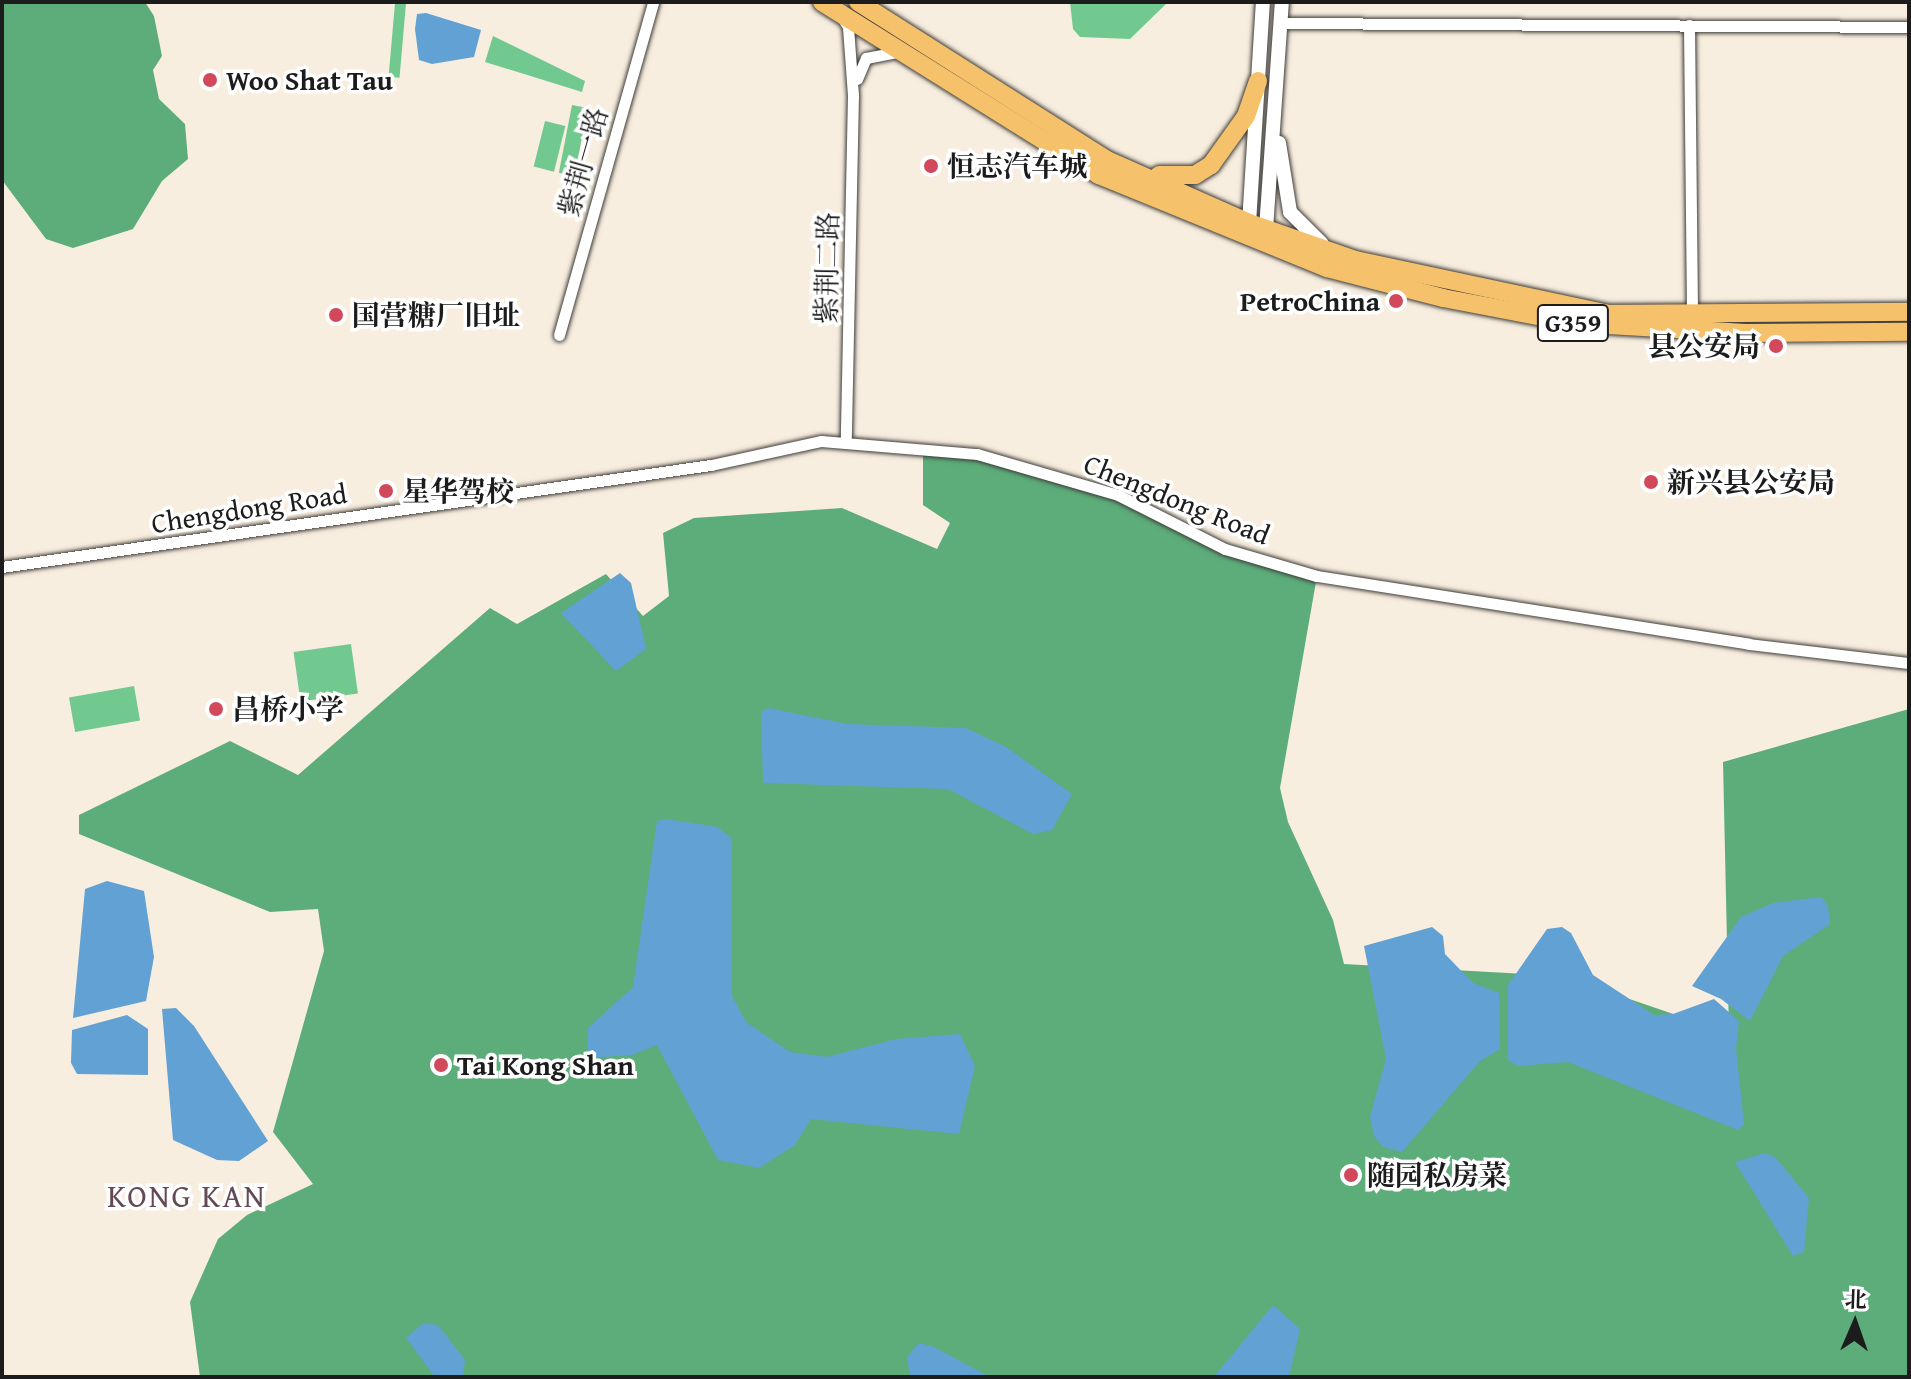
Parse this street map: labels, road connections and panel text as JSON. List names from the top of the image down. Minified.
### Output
{"streets":{"highway":["G359"],"street":["紫荆一路","紫荆二路","Chengdong Road"]},"crossings":[["紫荆二路","G359"],["紫荆二路","Chengdong Road"]],"districts":["KONG KAN"],"places":["Woo Shat Tau","恒志汽车城","PetroChina","国营糖厂旧址","县公安局","新兴县公安局","星华驾校","昌桥小学","Tai Kong Shan","随园私房菜"],"north":"top"}
